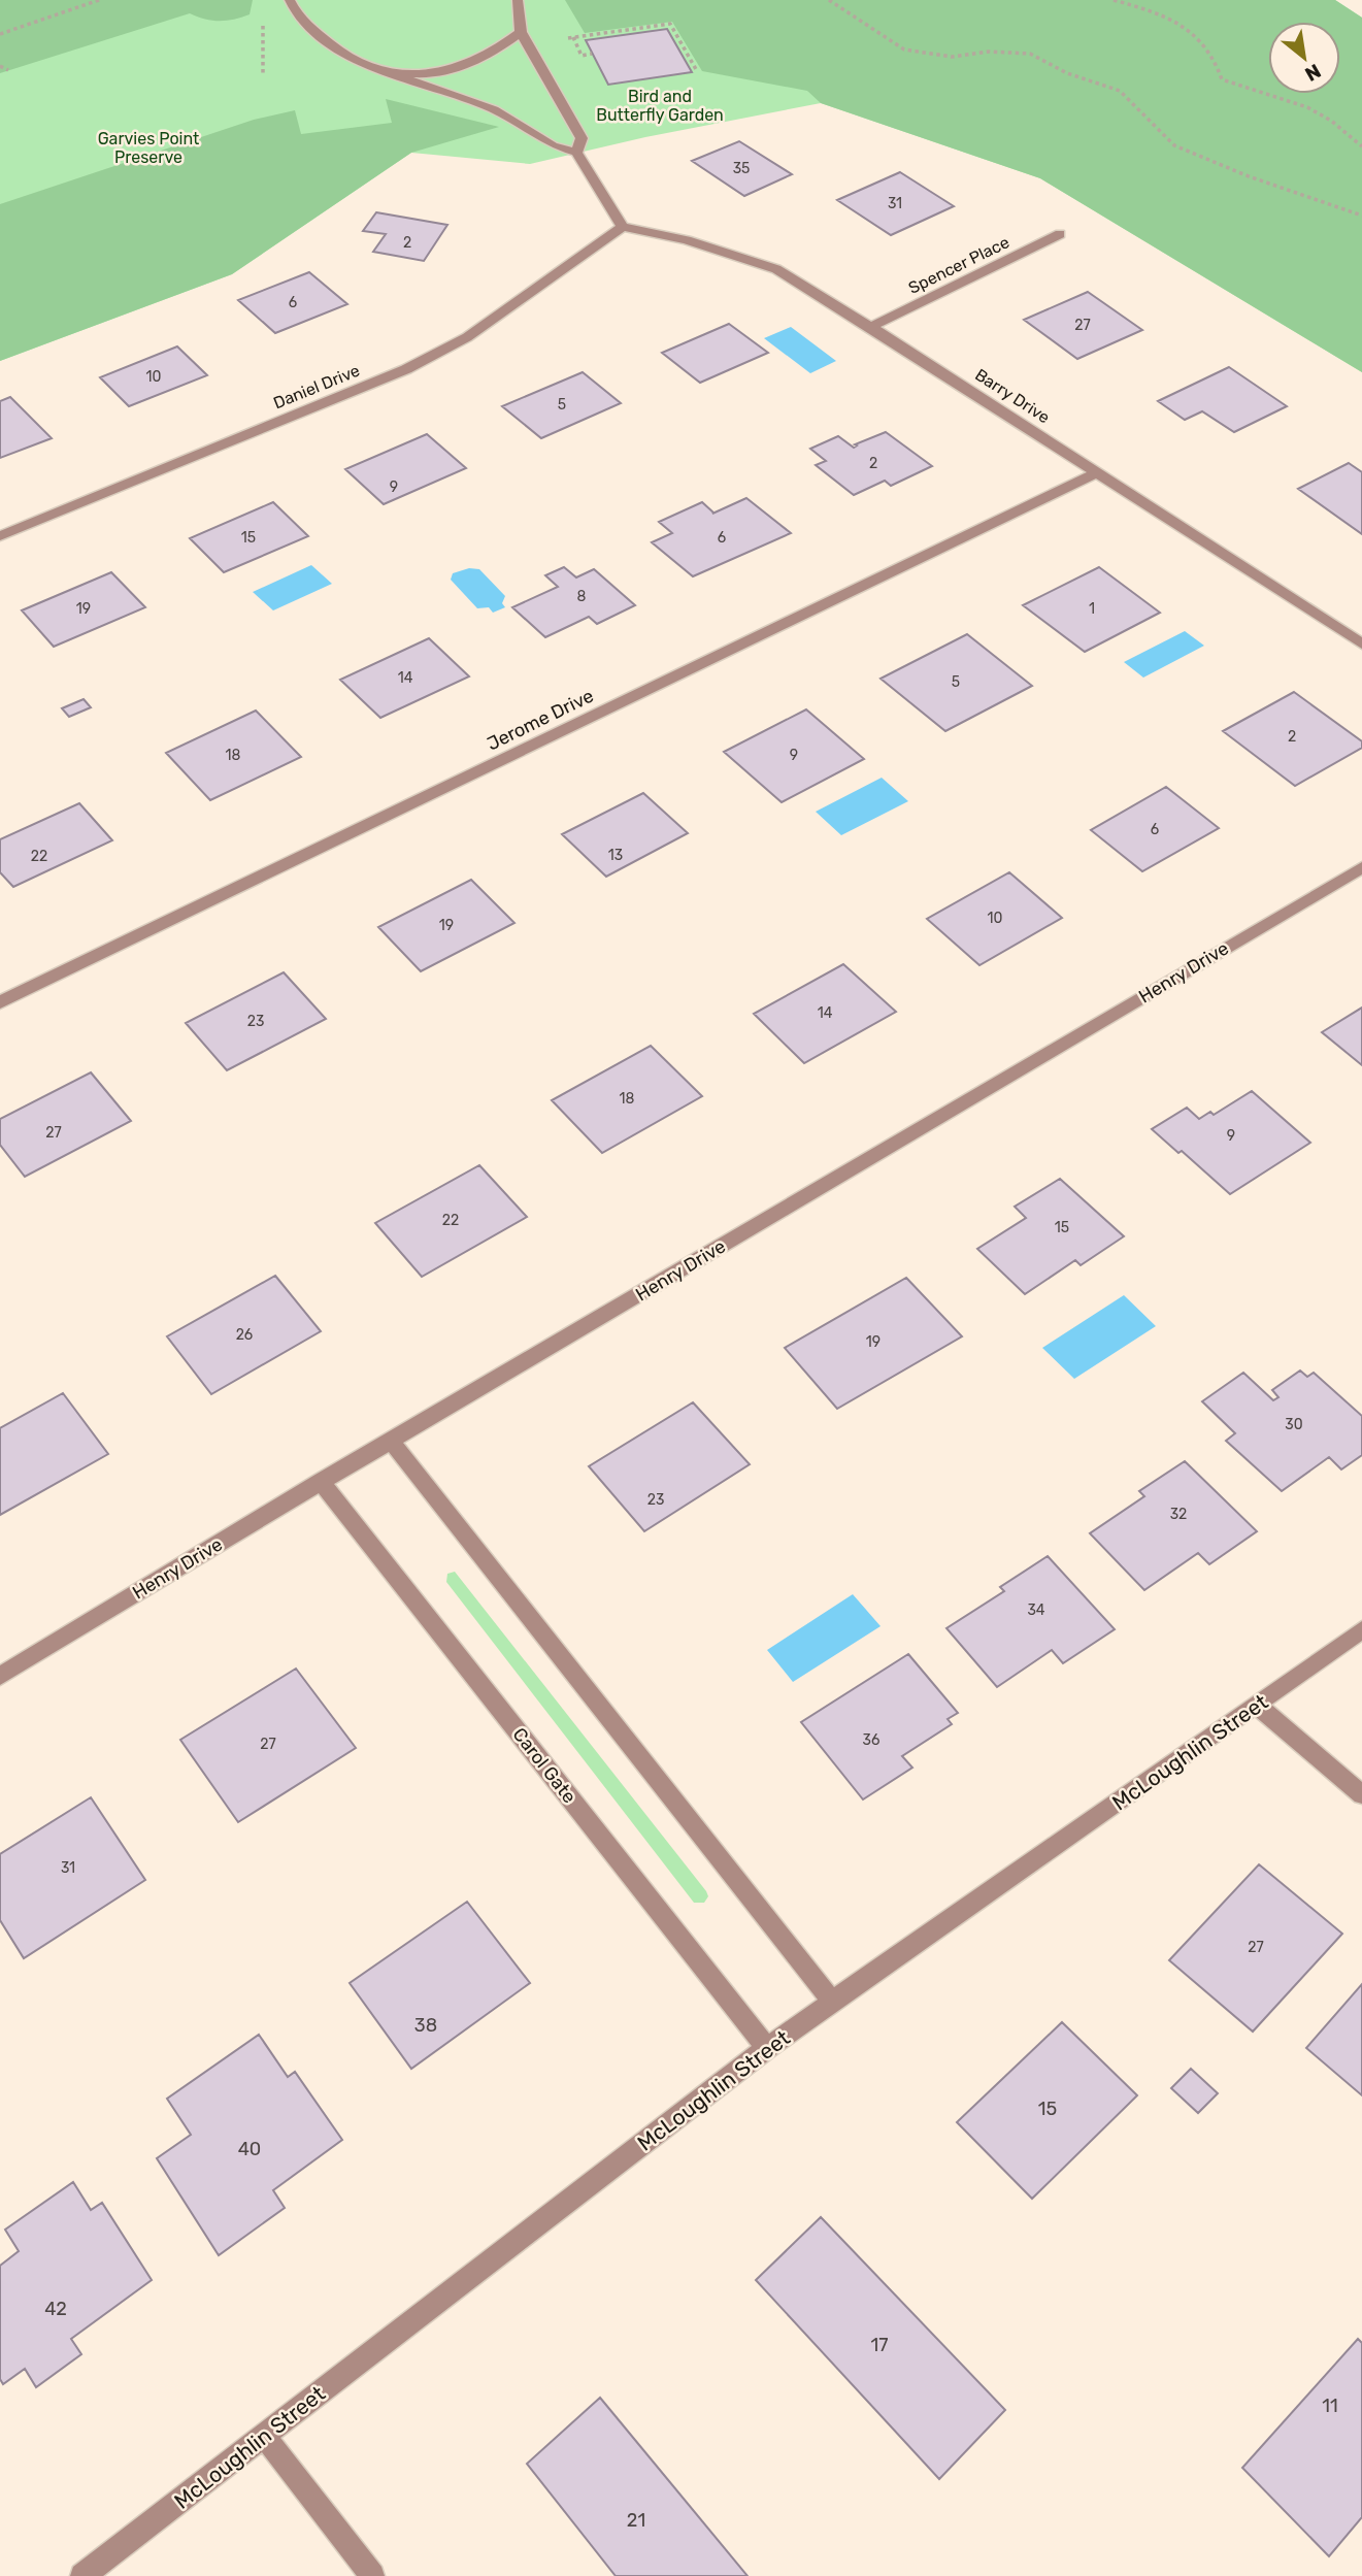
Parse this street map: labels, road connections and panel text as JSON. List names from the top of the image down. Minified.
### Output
{"streets":{"street":["Spencer Place","Daniel Drive","Barry Drive","Jerome Drive","Henry Drive","McLoughlin Street","Carol Gate"]},"crossings":[["Spencer Place","Barry Drive"],["Daniel Drive","Barry Drive"],["Barry Drive","Jerome Drive"],["Henry Drive","Carol Gate"],["McLoughlin Street","Carol Gate"]],"parks":["Bird and Butterfly Garden","Garvies Point Preserve"],"house_numbers":["35","31","2","6","27","10","5","2","9","15","6","8","19","1","14","5","2","18","9","6","13","22","10","19","14","23","18","27","9","22","15","26","19","30","23","32","34","36","27","31","27","38","15","40","42","17","11","21"],"north":"bottom right"}
